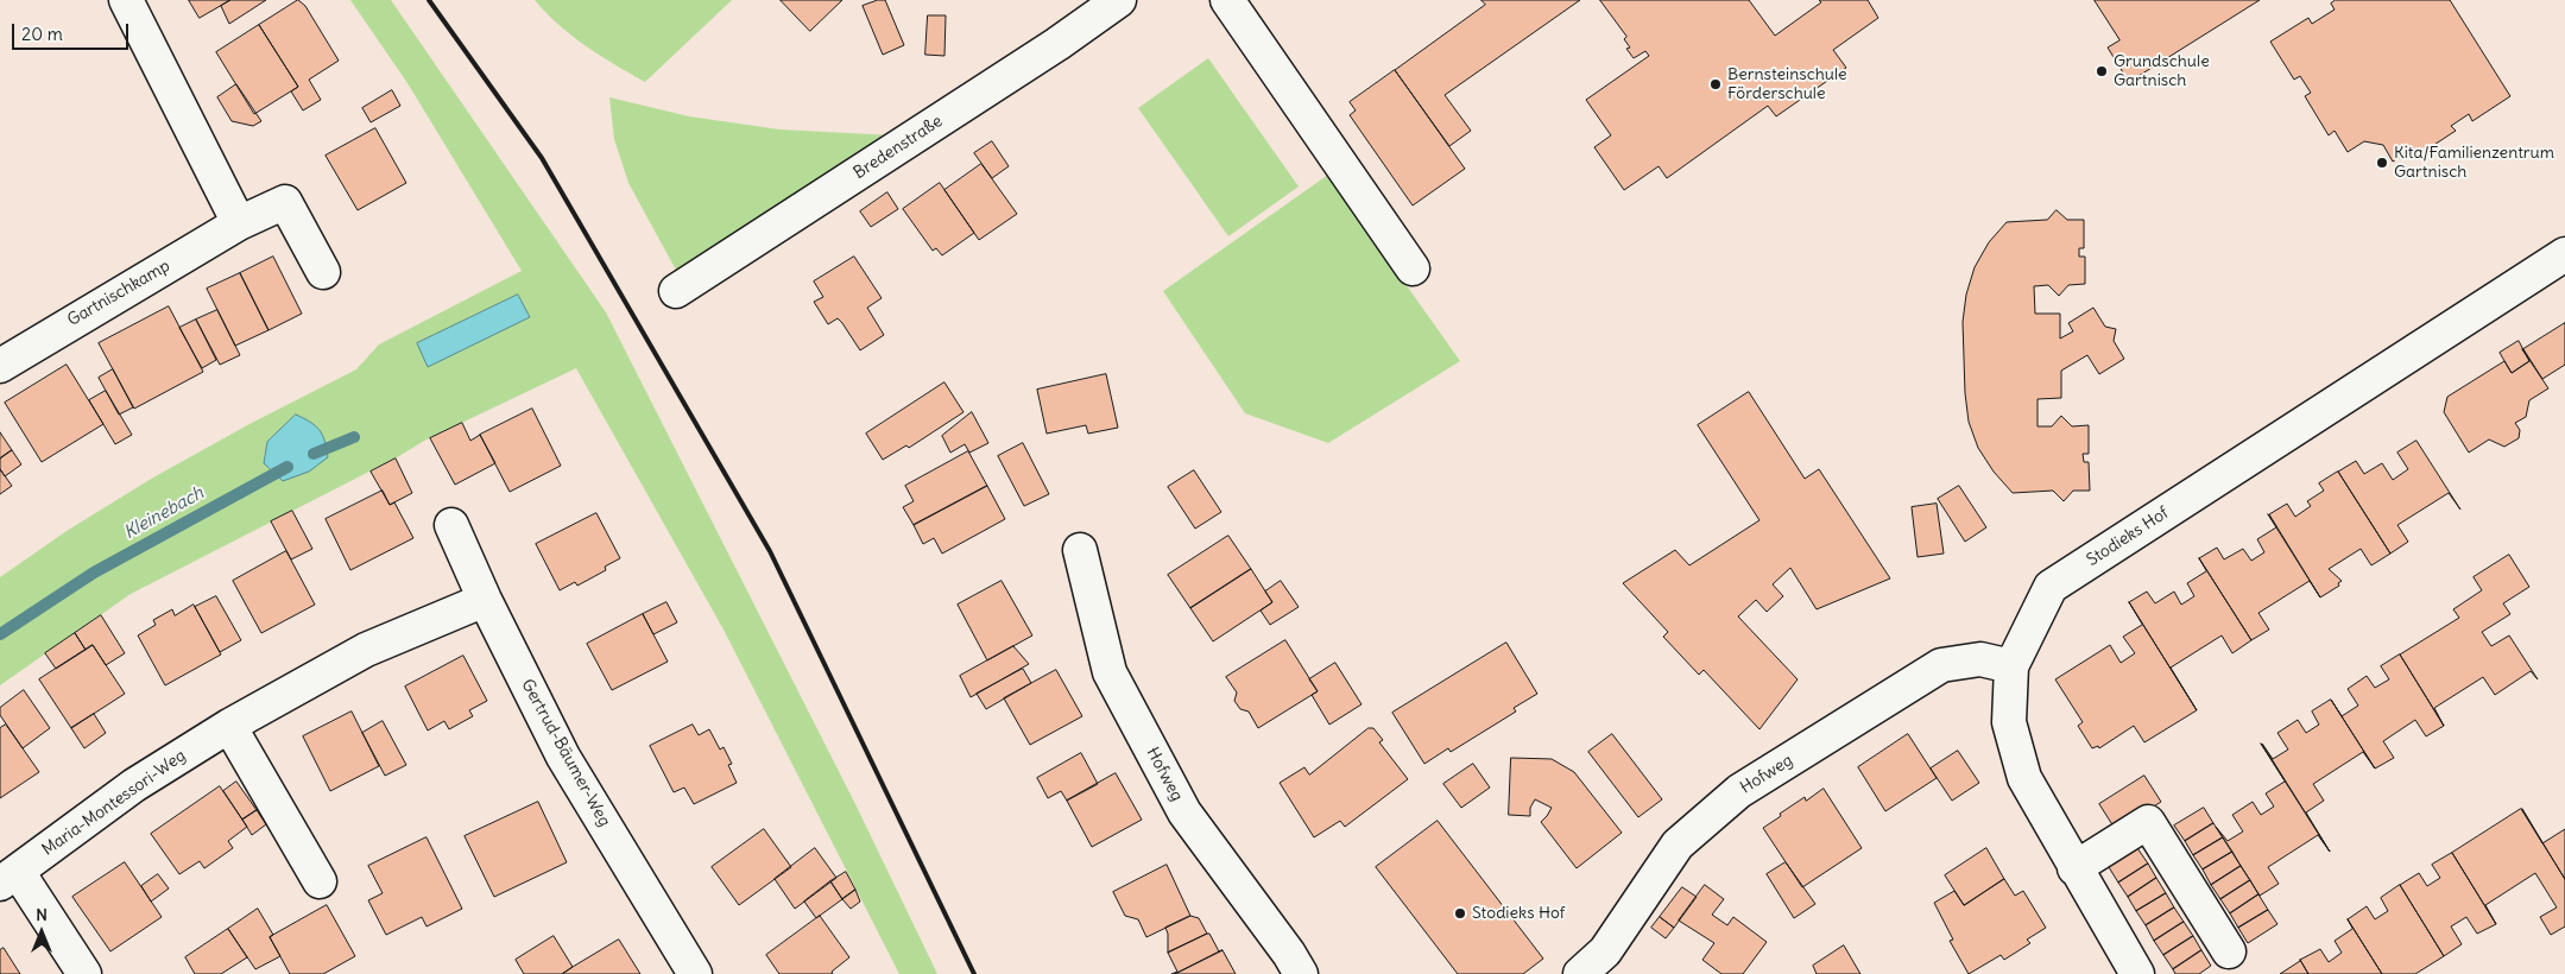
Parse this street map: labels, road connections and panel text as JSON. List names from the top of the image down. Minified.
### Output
{"streets":{"street":["Bredenstraße","Gartnischkamp","Stodieks Hof","Gertrud-Bäumer-Weg","Hofweg","Maria-Montessori-Weg"]},"crossings":[["Stodieks Hof","Hofweg"],["Gertrud-Bäumer-Weg","Maria-Montessori-Weg"]],"water":["Kleinebach"],"places":["Grundschule Gartnisch","Bernsteinschule Förderschule","Kita/Familienzentrum Gartnisch","Stodieks Hof"],"scale_bar":"20 m","north":"top"}
